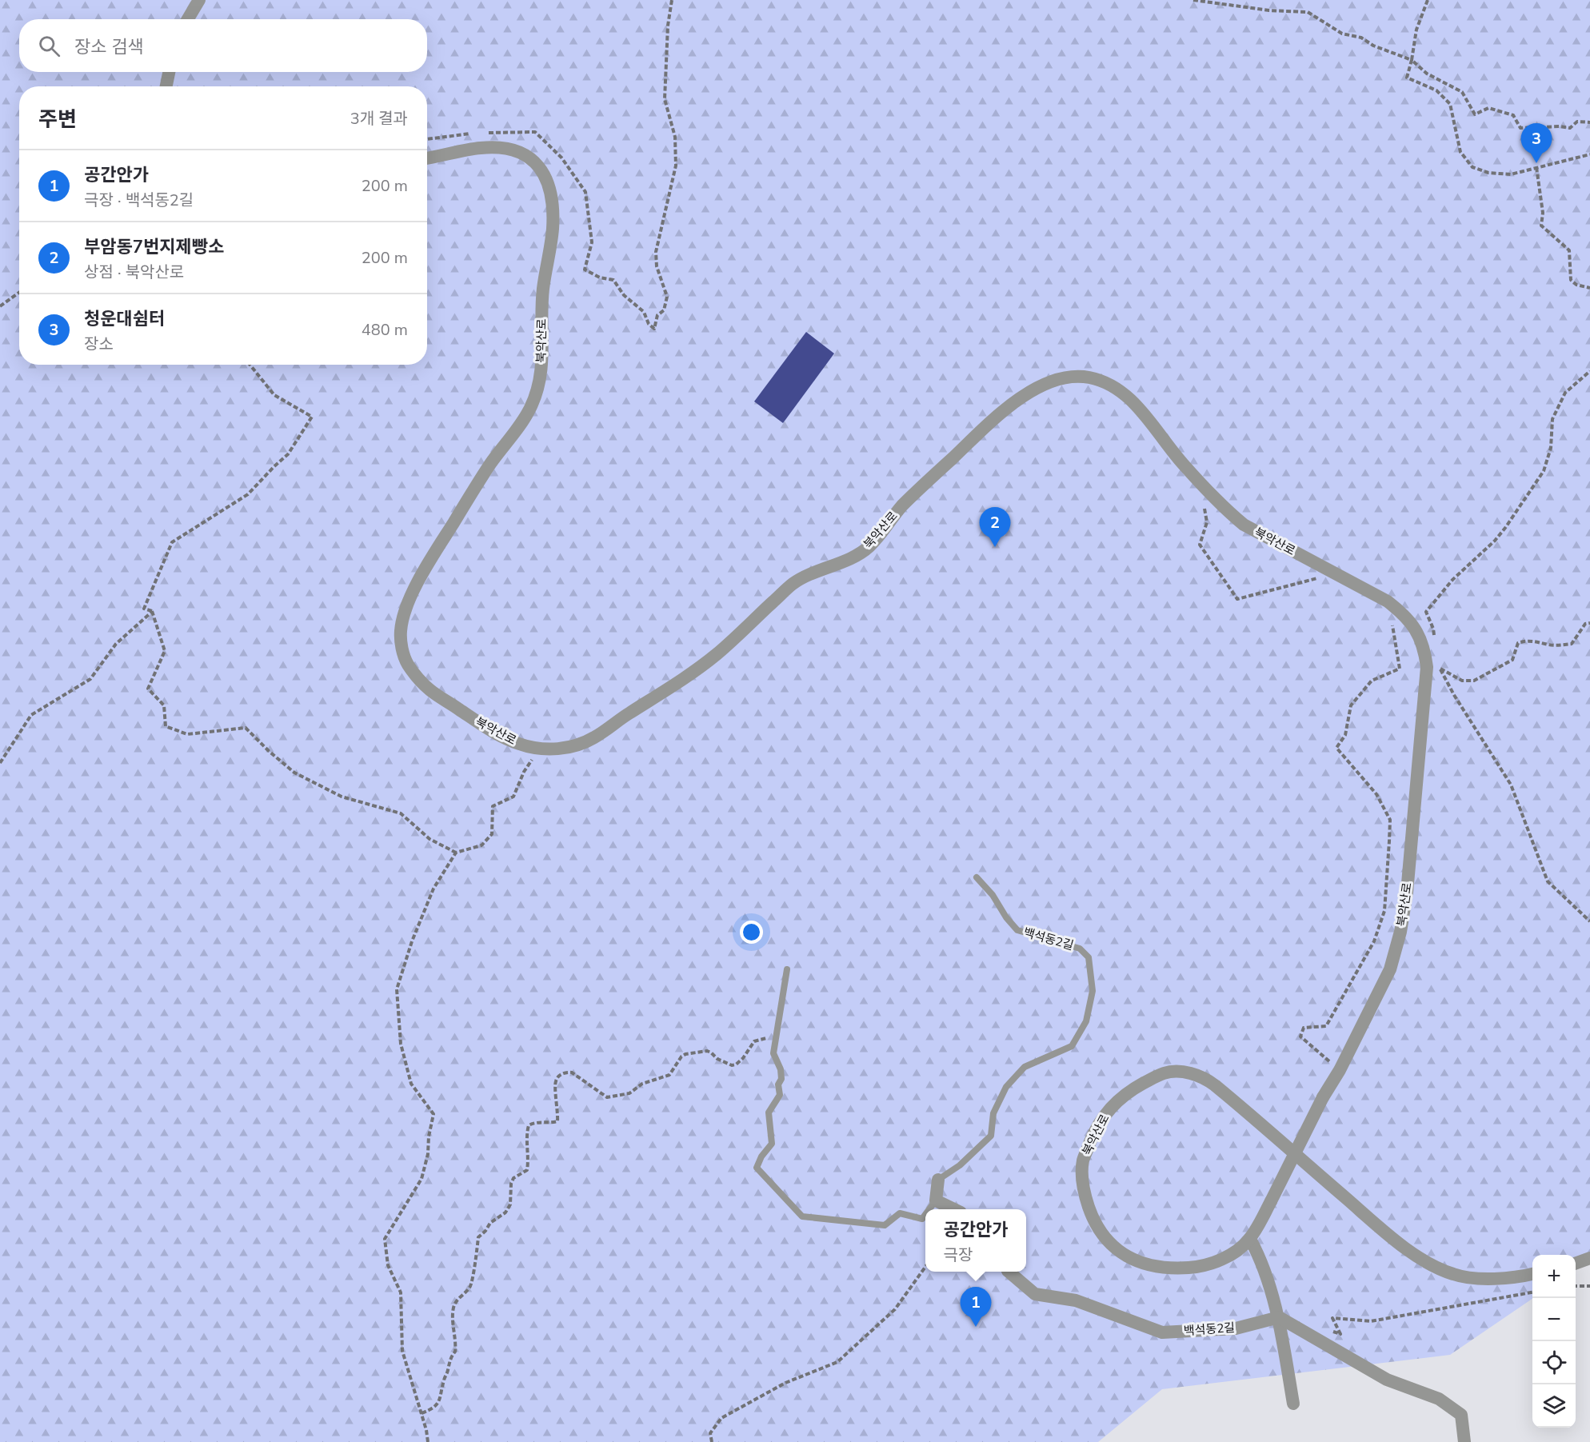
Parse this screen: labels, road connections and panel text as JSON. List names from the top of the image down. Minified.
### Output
{"streets":{"street":["북악산로","백석동2길"]},"page":{"search":"장소 검색","heading":["주변","3개 결과"],"pins":["3","2","1"],"list":[{"mark":"1","name":"공간안가","note":"극장 · 백석동2길","value":"200 m"},{"mark":"2","name":"부암동7번지제빵소","note":"상점 · 북악산로","value":"200 m"},{"mark":"3","name":"청운대쉼터","note":"장소","value":"480 m"}],"popup":["공간안가","극장"],"map_buttons":["+","−"]}}
